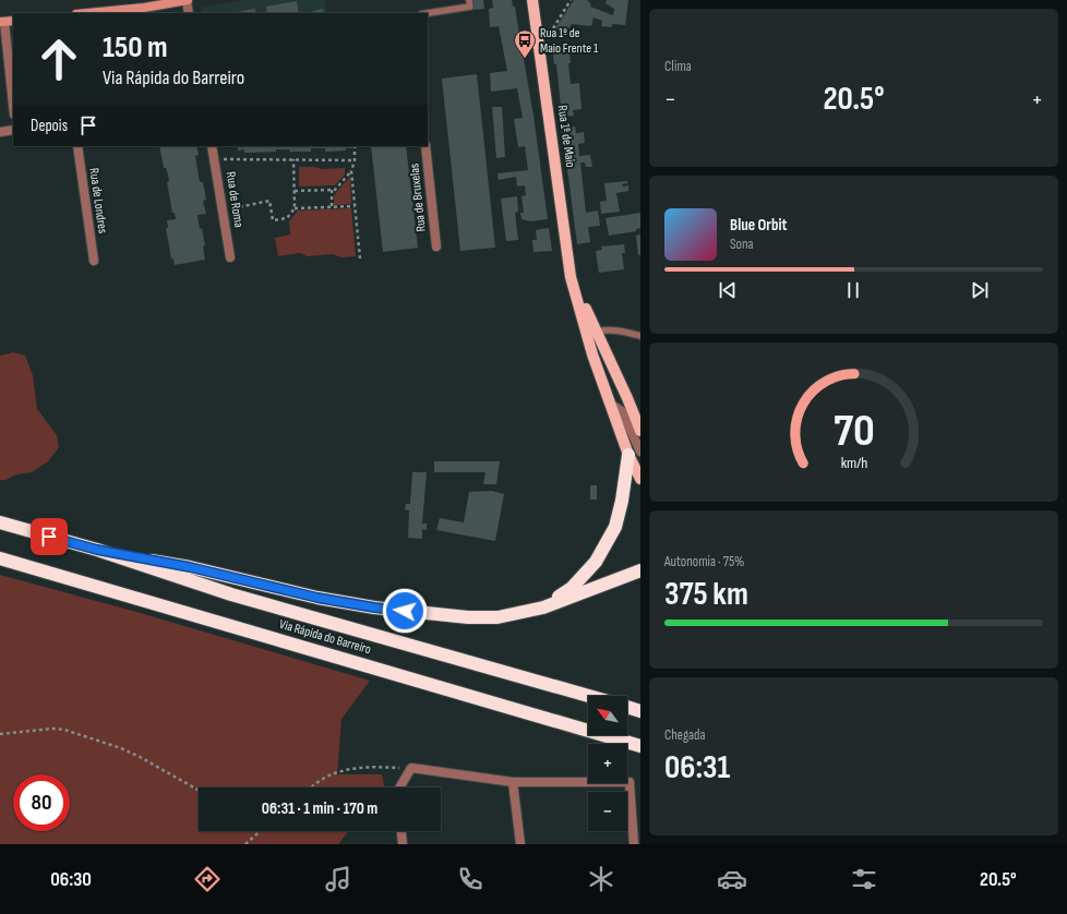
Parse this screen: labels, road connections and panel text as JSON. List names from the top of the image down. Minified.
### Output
{"streets":{"highway":["Via Rápida do Barreiro"],"main road":["Rua 1º de Maio"],"street":["Rua de Bruxelas","Rua de Roma","Rua de Londres"]},"places":{"bus stop":["Rua 1º de Maio Frente 1"]},"north":"top left","page":{"tile":["Clima",["Autonomia · 75%","375 km"],["Chegada","06:31"]],"turn":["150 m","Via Rápida do Barreiro"],"heat":["−","20.5°","+"],"then":"Depois","song":["Blue Orbit","Sona"],"map_buttons":["+","−"],"limit":"80","trip":"06:31 · 1 min · 170 m","tabs":["06:30","20.5°"],"gauge":["70","km/h"]}}
